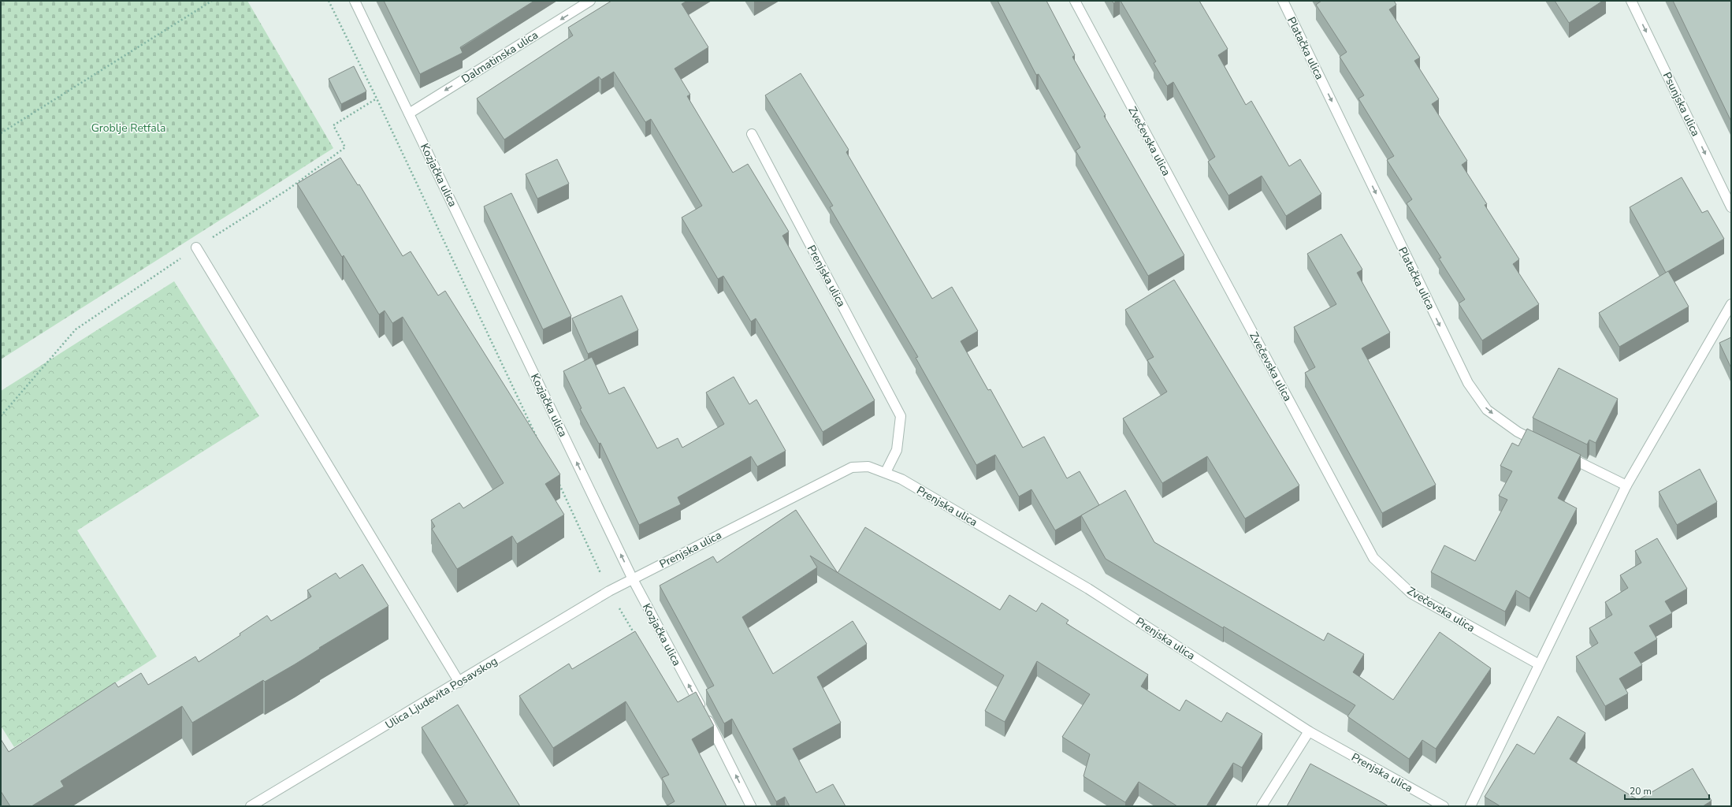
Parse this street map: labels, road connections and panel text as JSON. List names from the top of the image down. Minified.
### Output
{"streets":{"street":["Platačka ulica","Dalmatinska ulica","Psunjska ulica","Zvečevska ulica","Kozjačka ulica","Prenjska ulica","Ulica Ljudevita Posavskog"]},"crossings":[["Dalmatinska ulica","Kozjačka ulica"],["Kozjačka ulica","Prenjska ulica"],["Kozjačka ulica","Ulica Ljudevita Posavskog"],["Prenjska ulica","Ulica Ljudevita Posavskog"]],"one_way":["Platačka ulica","Dalmatinska ulica","Psunjska ulica","Kozjačka ulica"],"parks":["Groblje Retfala"],"scale_bar":"20 m"}
